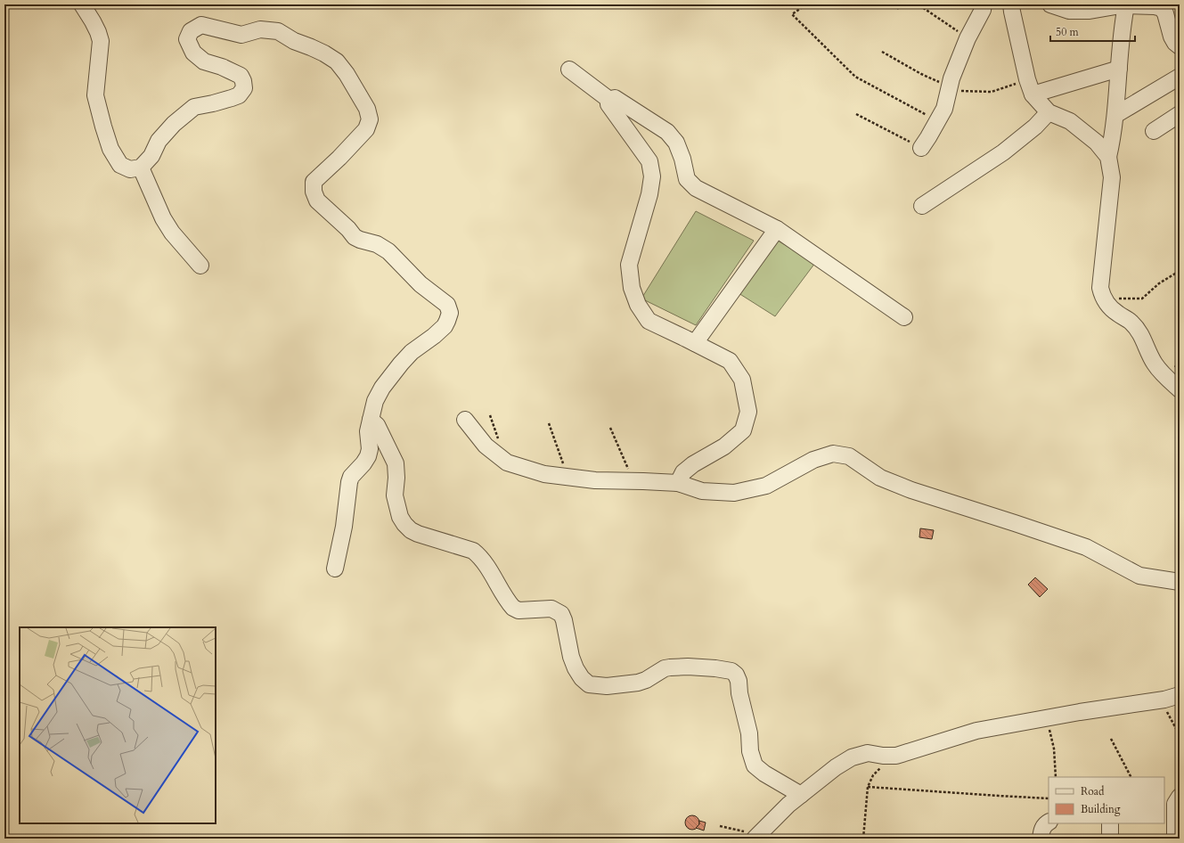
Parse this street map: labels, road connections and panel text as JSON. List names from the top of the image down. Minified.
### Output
{"legend":["Road","Building"],"scale_bar":"50 m"}
